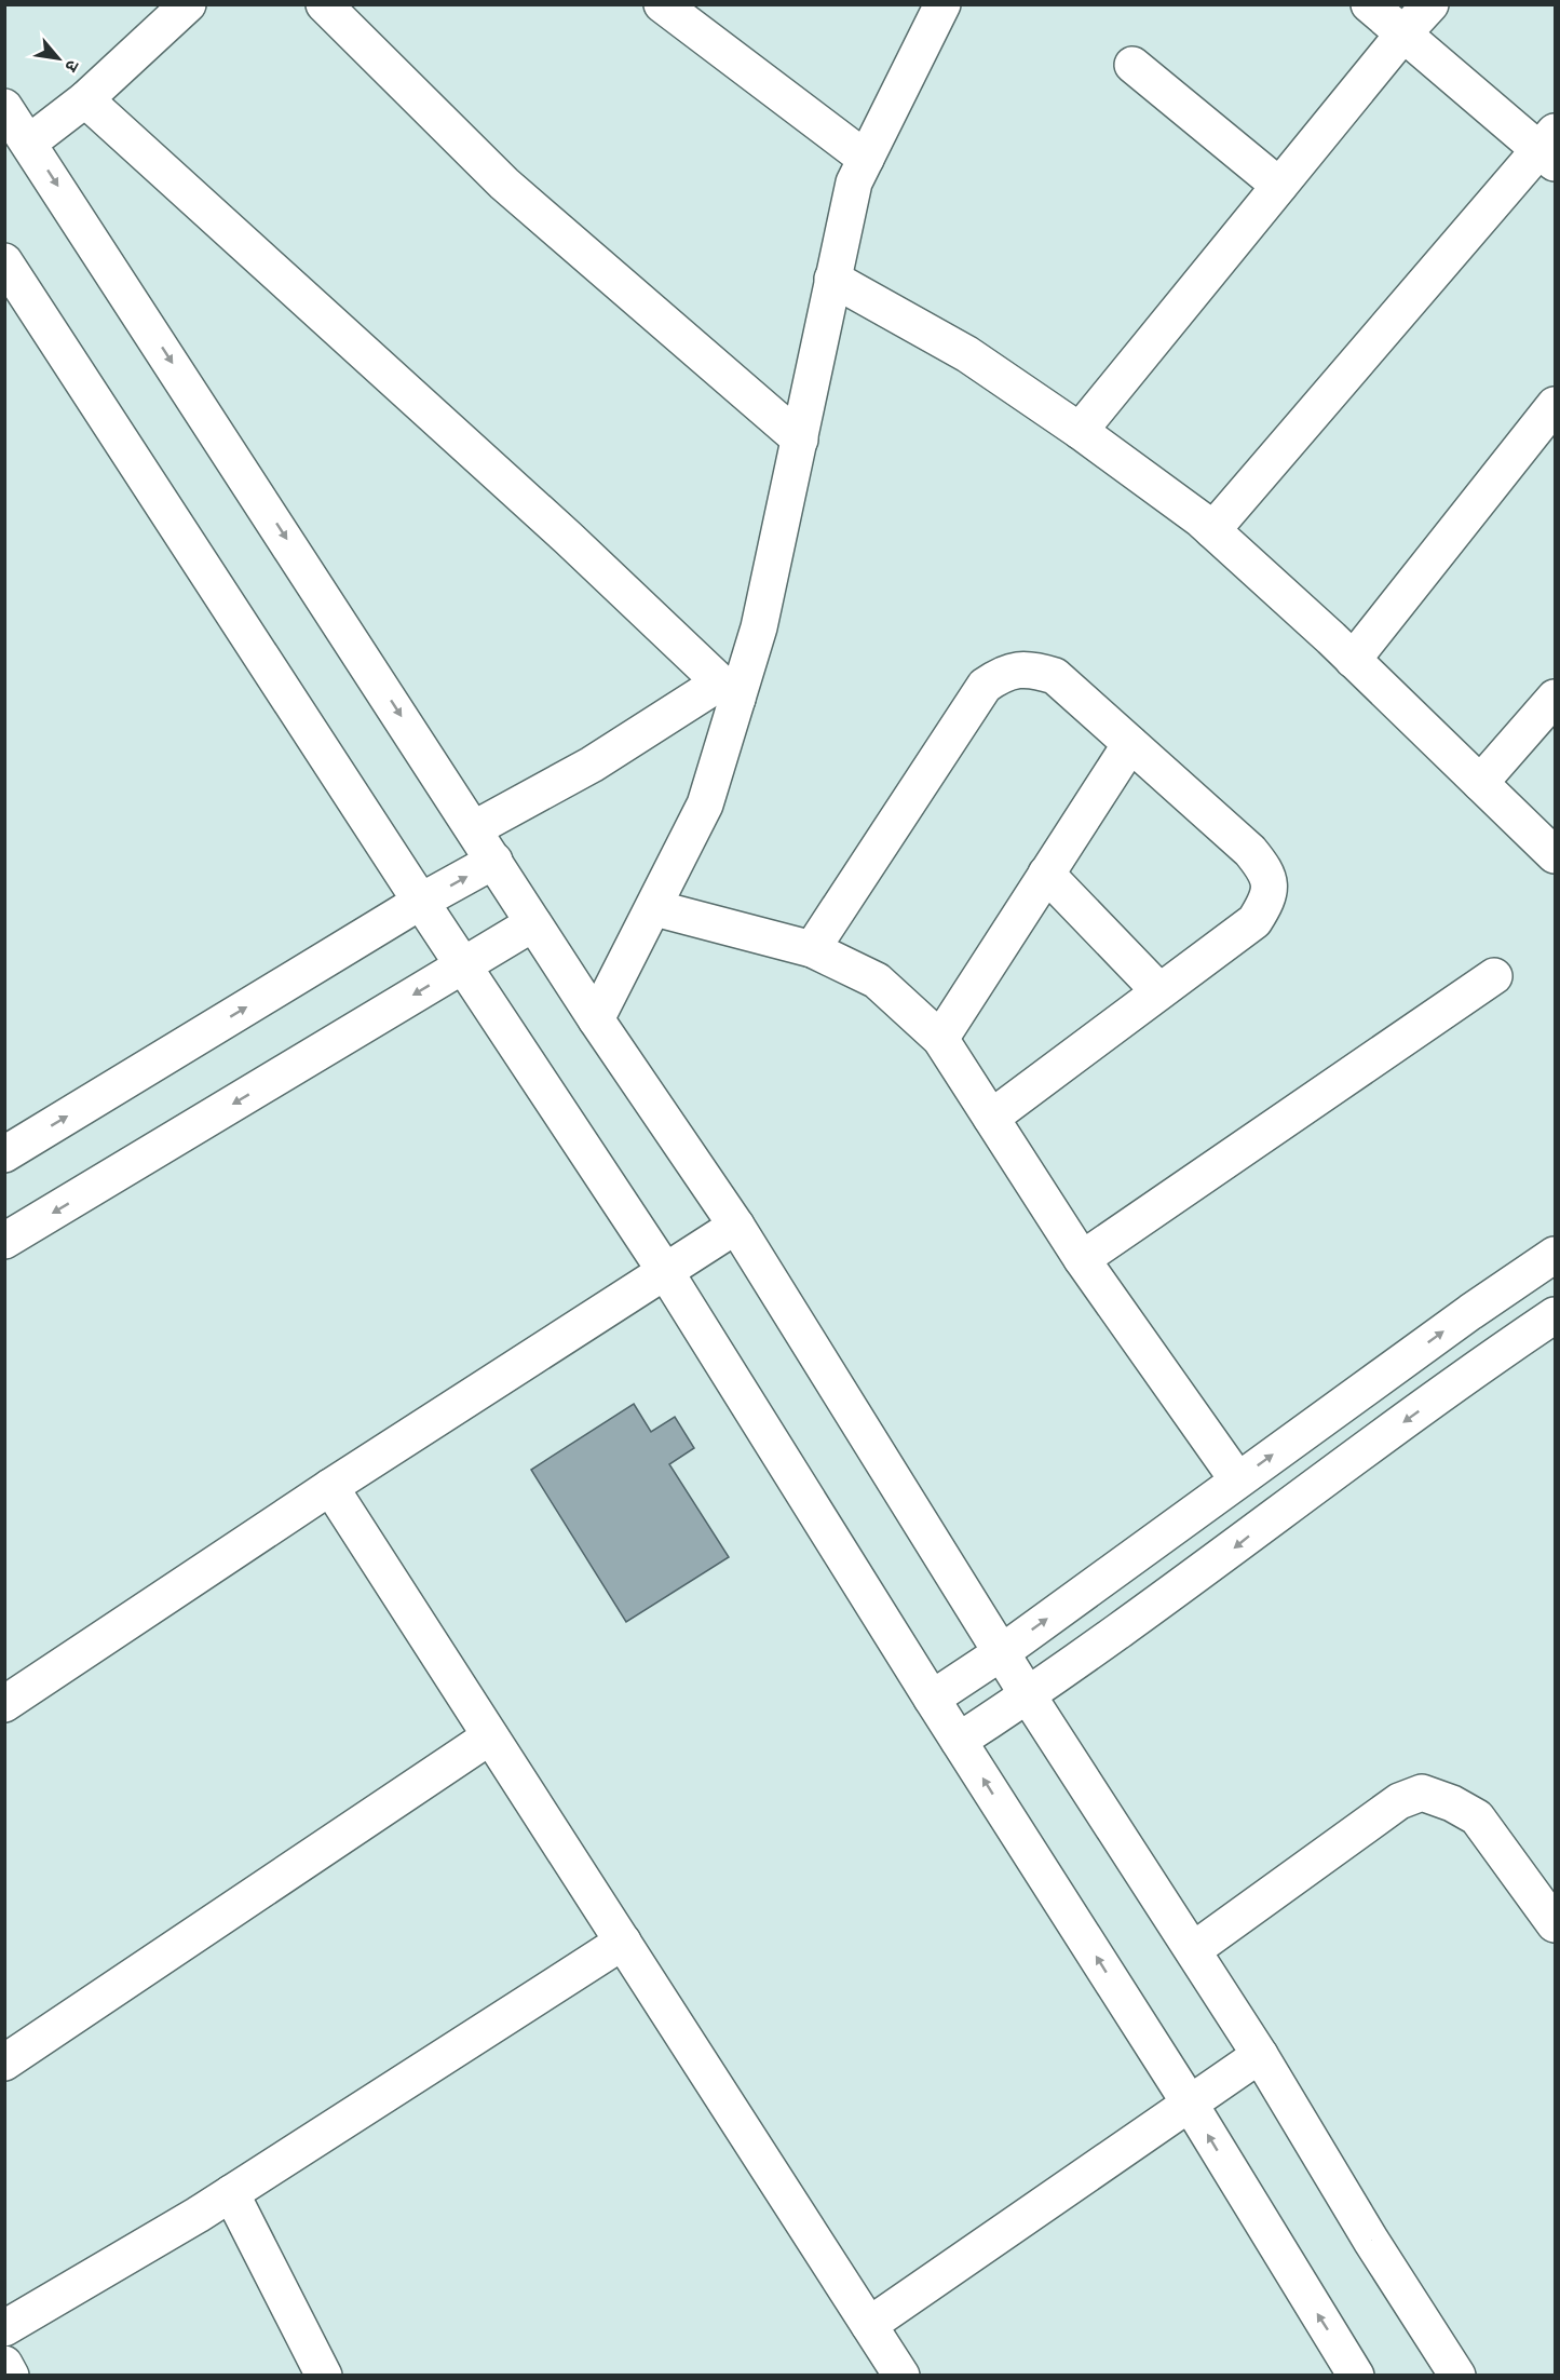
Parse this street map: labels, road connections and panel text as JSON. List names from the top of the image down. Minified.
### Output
{"north":"bottom right"}
